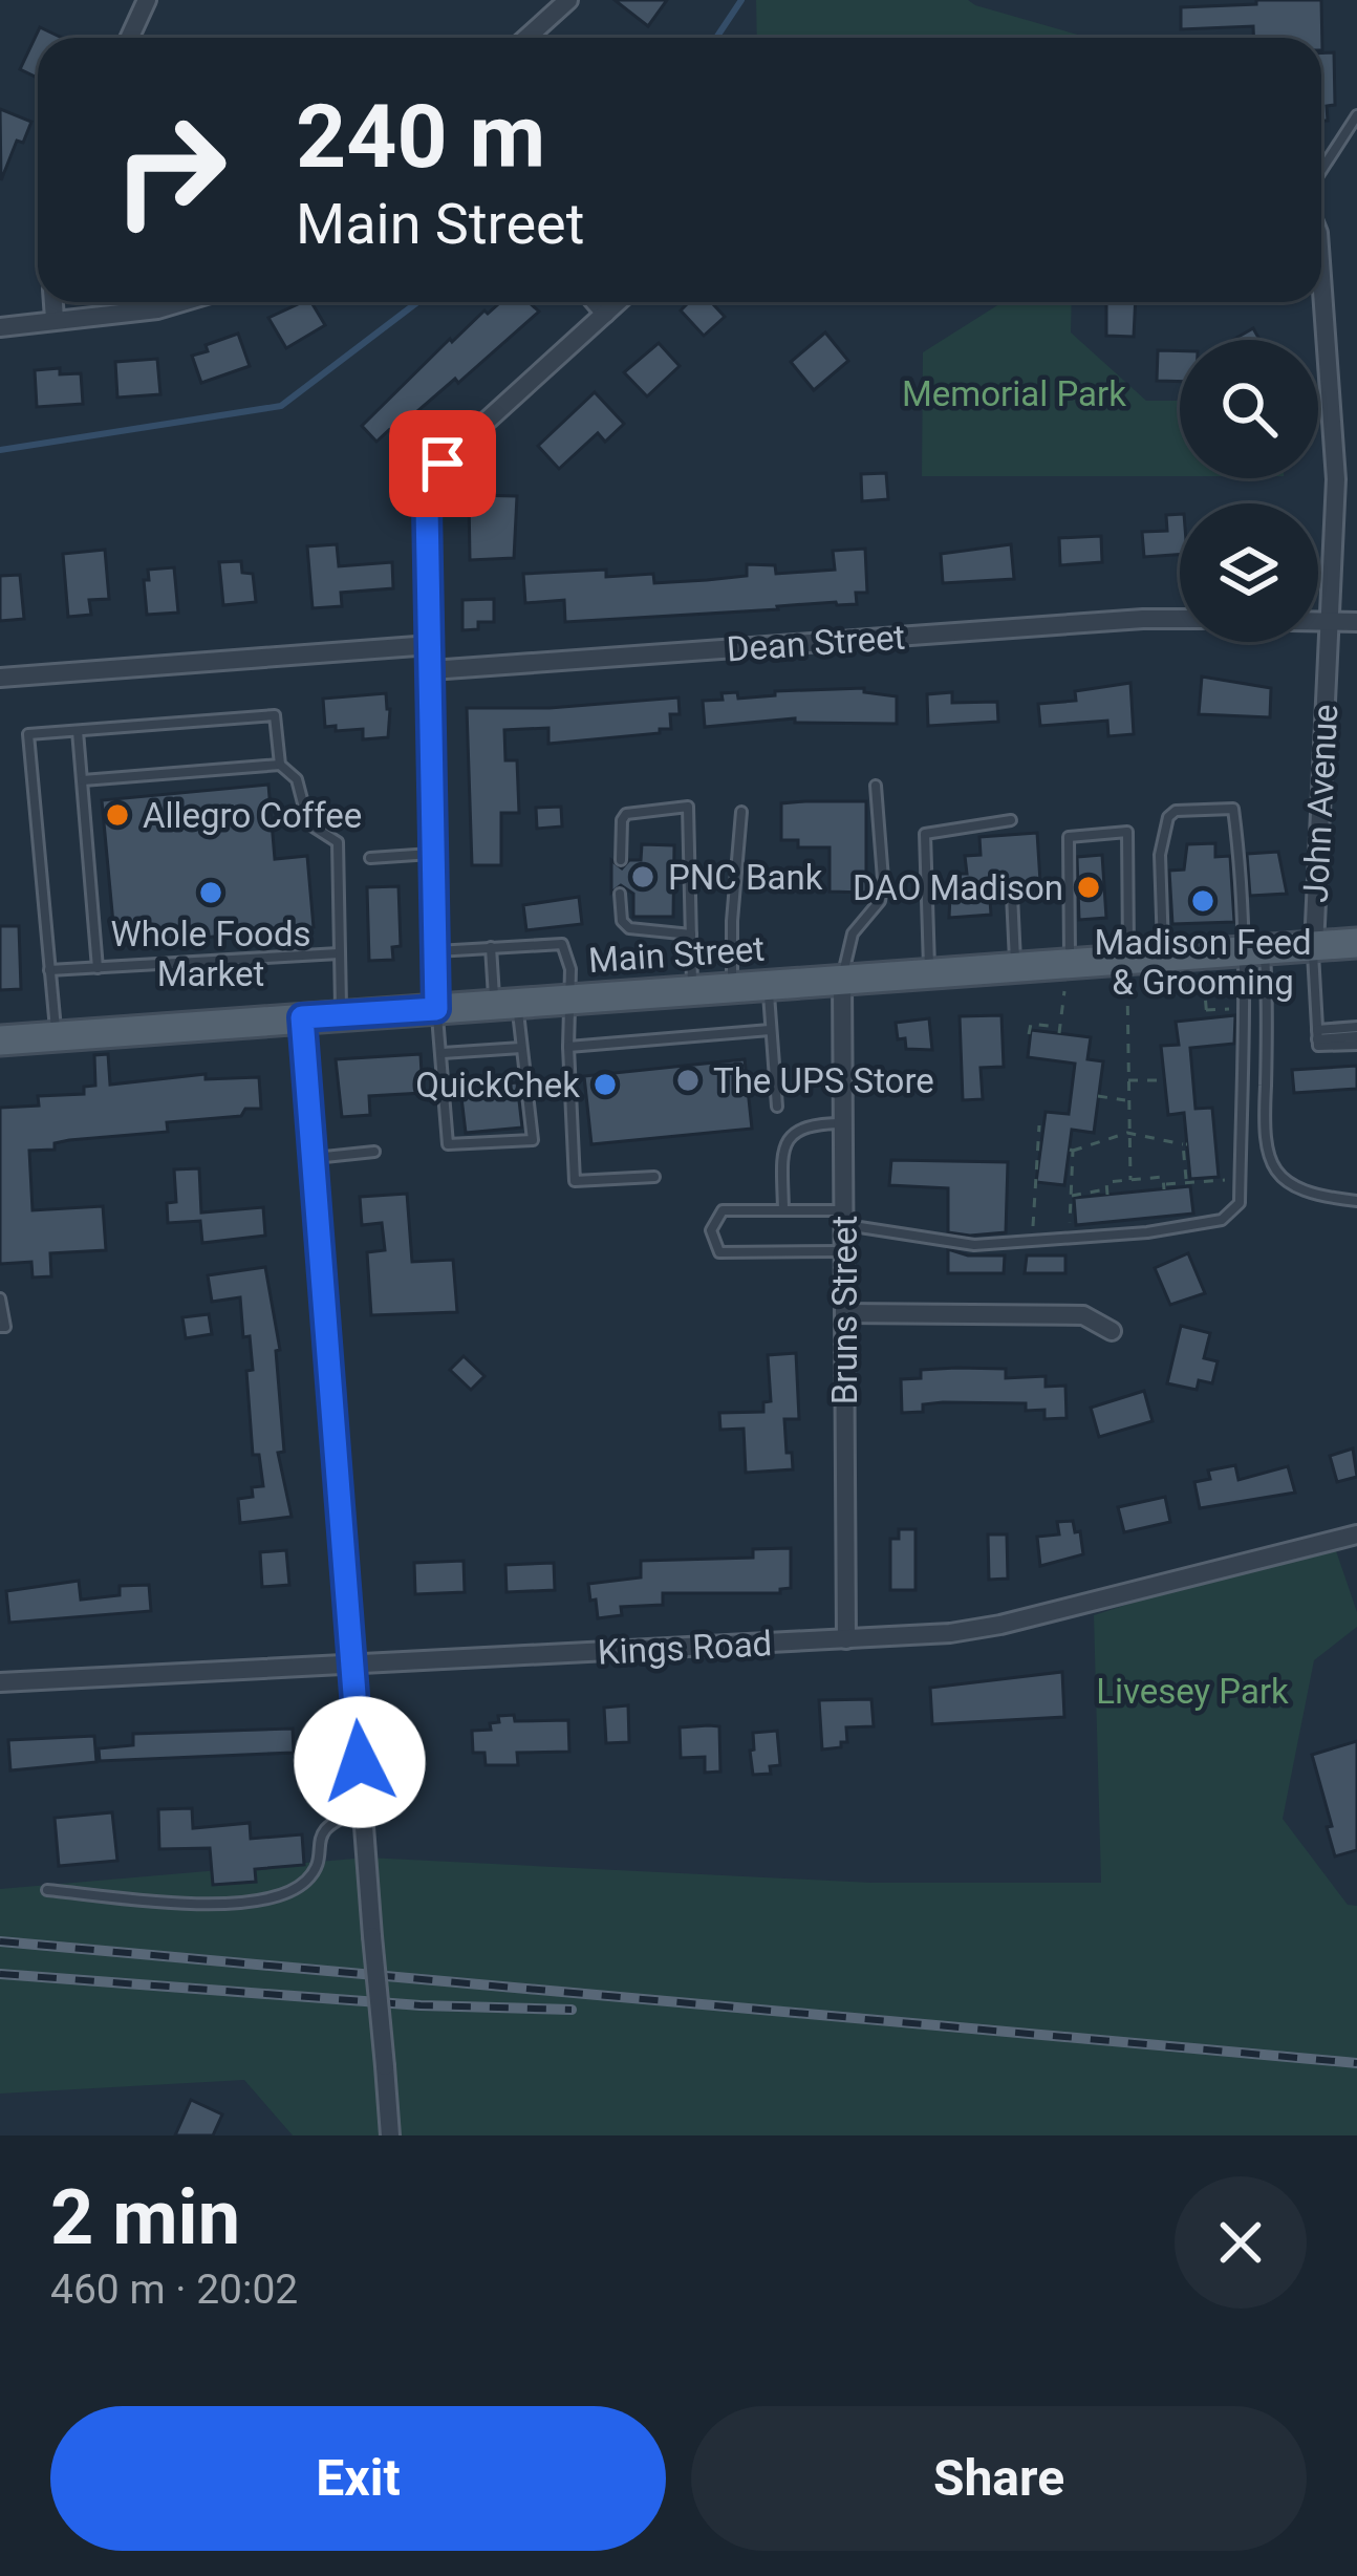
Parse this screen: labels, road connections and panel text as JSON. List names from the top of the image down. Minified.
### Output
{"streets":{"main road":["Main Street"],"street":["Dean Street","John Avenue","Bruns Street","Kings Road"]},"crossings":[["John Avenue","Main Street"],["Main Street","Bruns Street"],["Bruns Street","Kings Road"]],"parks":["Memorial Park","Livesey Park"],"places":["Allegro Coffee","PNC Bank","DAO Madison","Whole Foods Market","Madison Feed & Grooming","The UPS Store","QuickChek"],"page":{"turn":["240 m","Main Street"],"heading":["2 min","460 m · 20:02"],"buttons":["Exit","Share"]}}
